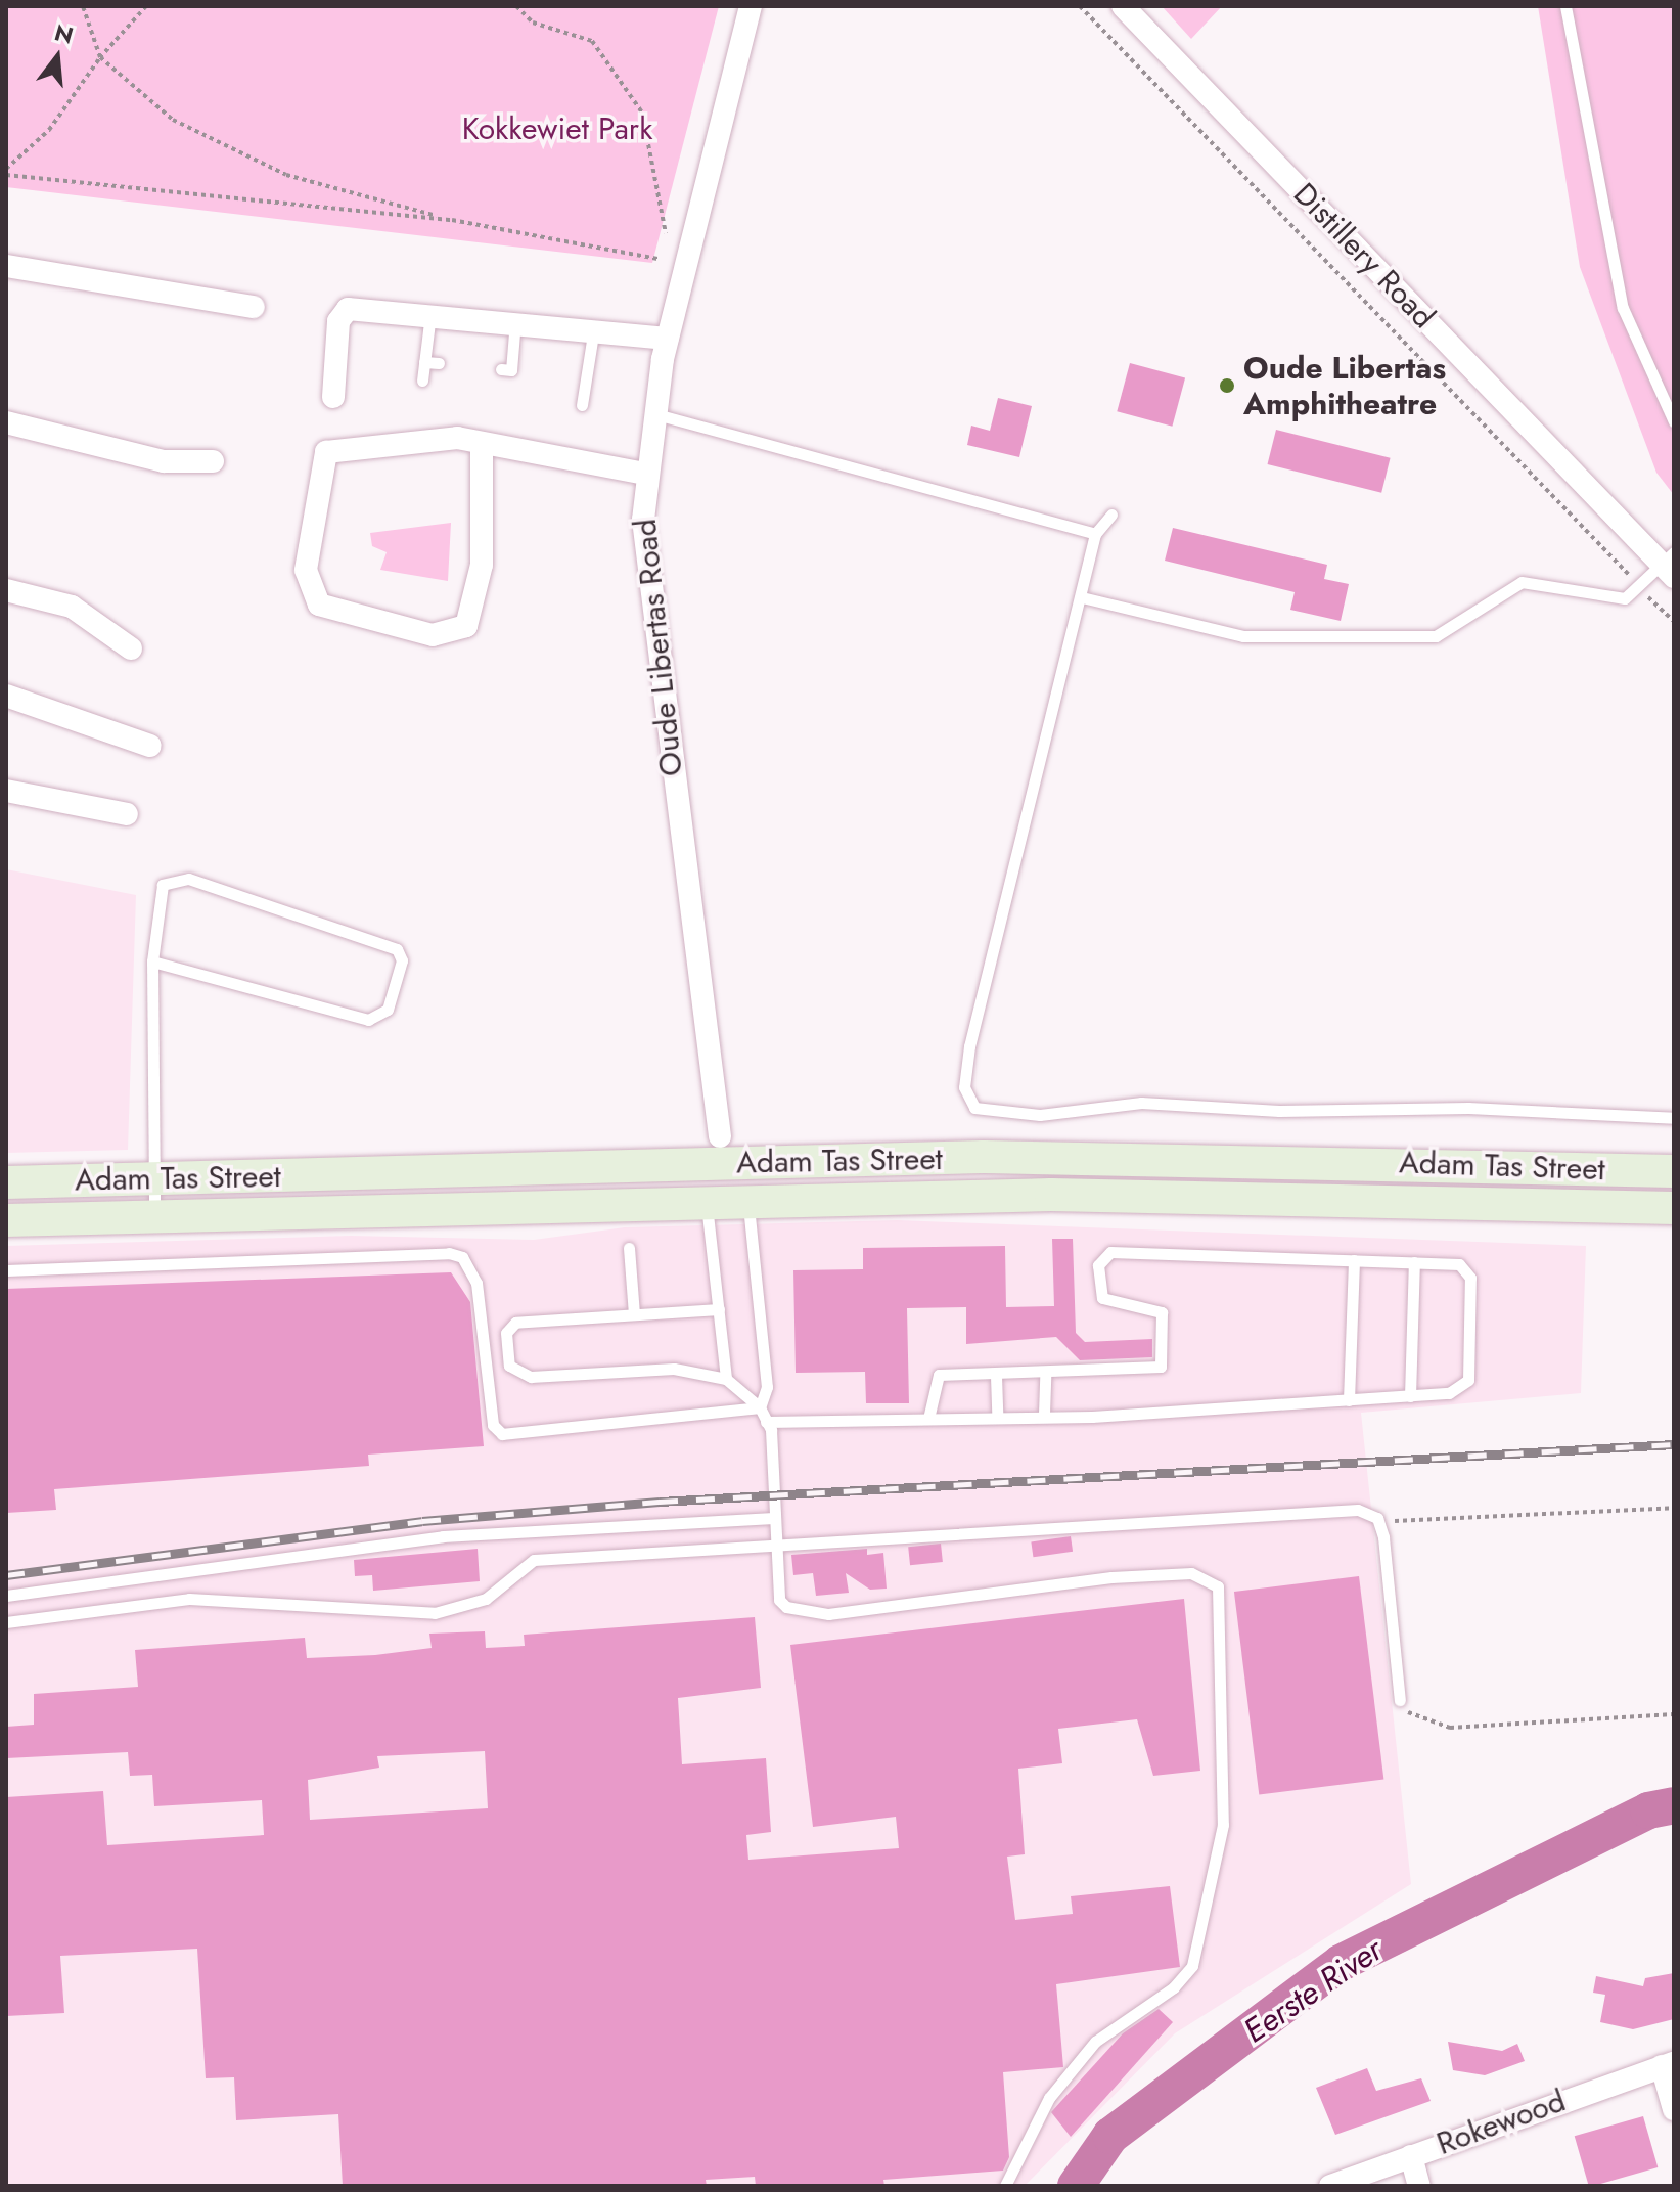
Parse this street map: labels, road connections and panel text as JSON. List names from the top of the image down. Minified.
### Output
{"streets":{"main road":["Adam Tas Street"],"street":["Distillery Road","Oude Libertas Road","Rokewood"]},"crossings":[["Oude Libertas Road","Adam Tas Street"]],"water":["Eerste River"],"parks":["Kokkewiet Park"],"places":["Oude Libertas Amphitheatre"],"north":"top"}
